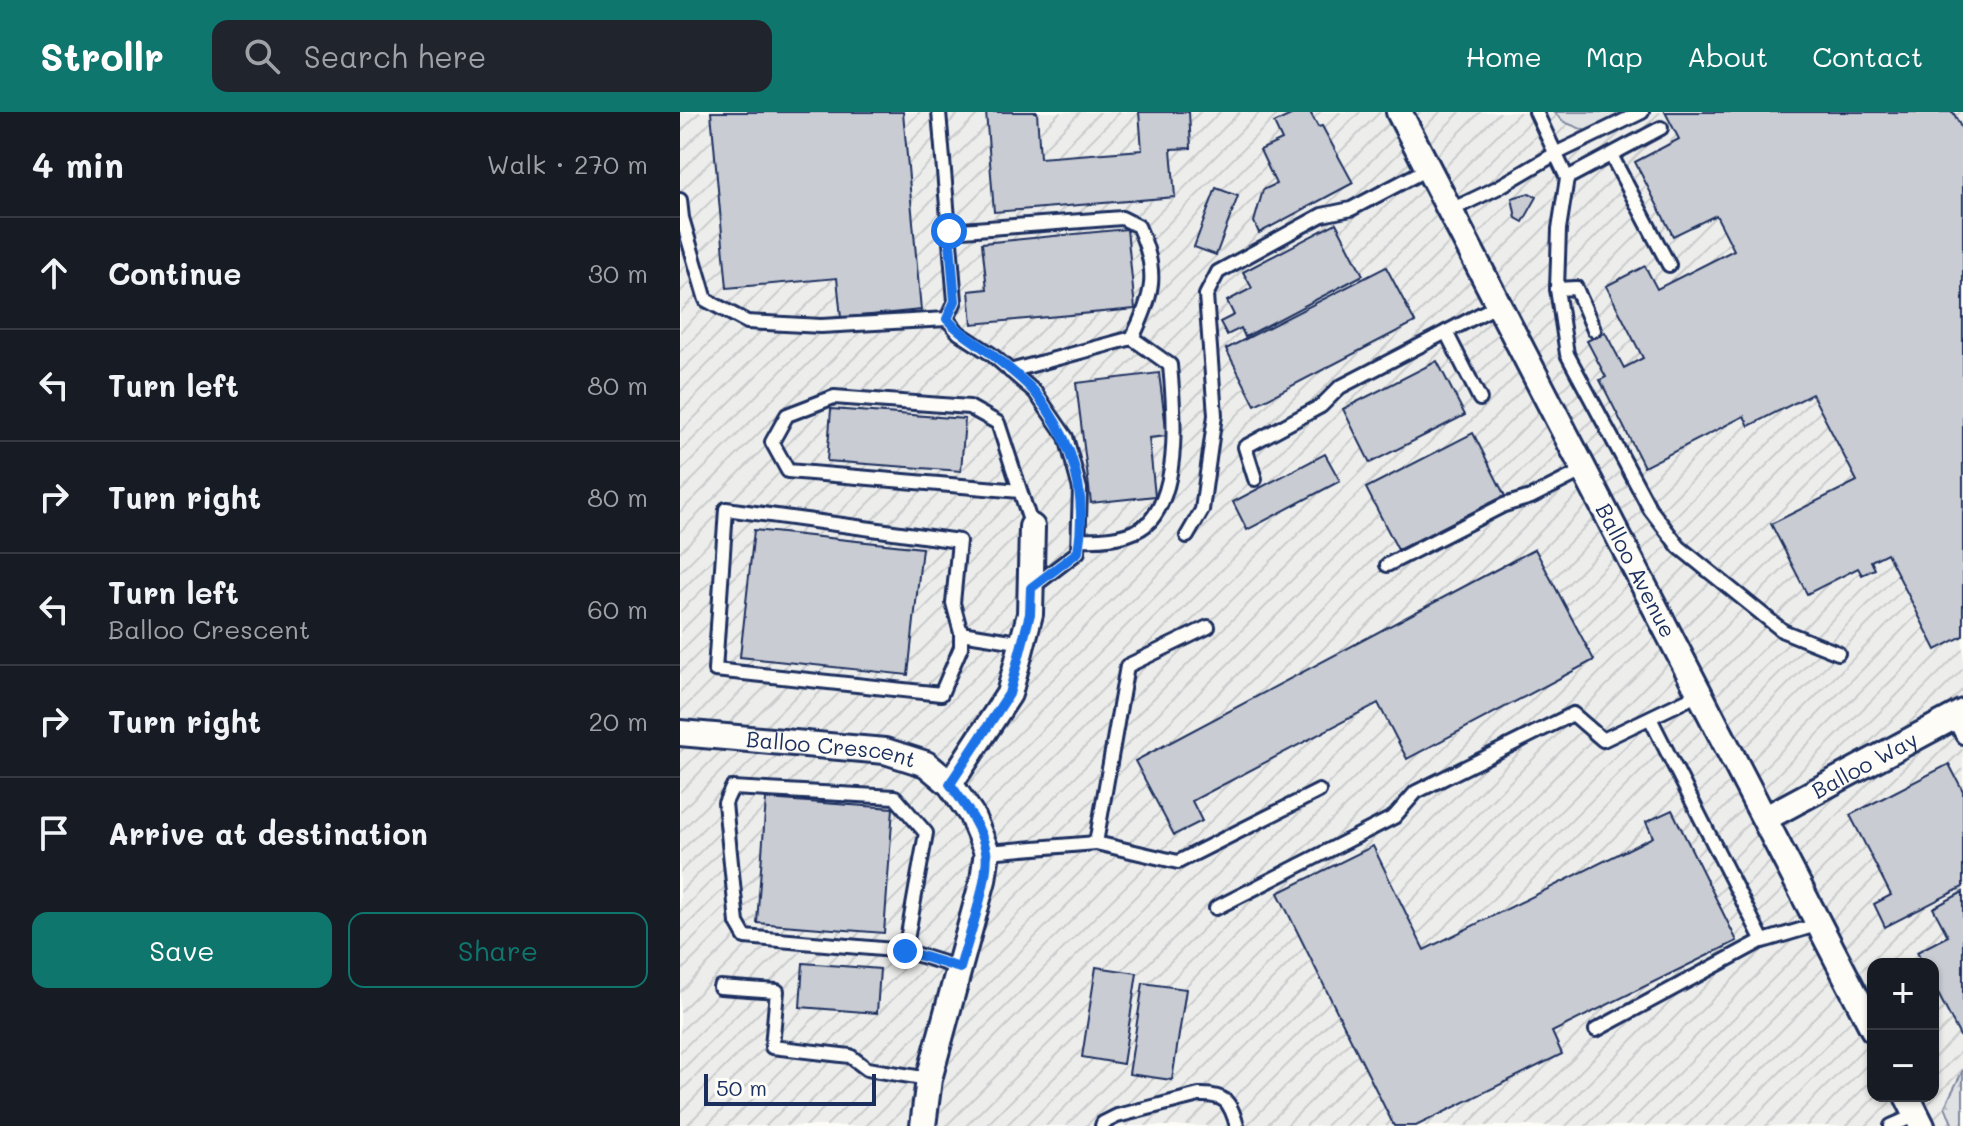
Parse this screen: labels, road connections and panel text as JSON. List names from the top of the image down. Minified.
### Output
{"streets":{"street":["Balloo Avenue","Balloo Crescent","Balloo Way"]},"crossings":[["Balloo Avenue","Balloo Way"]],"scale_bar":"50 m","page":{"header":"Strollr","search":"Search here","nav":["Home","Map","About","Contact"],"heading":["4 min","Walk · 270 m"],"list":[["Continue","30 m"],["Turn left","80 m"],["Turn right","80 m"],["Turn left","Balloo Crescent","60 m"],["Turn right","20 m"],"Arrive at destination"],"buttons":["Save","Share"],"map_buttons":["+","−"],"scale":"50 m"}}
